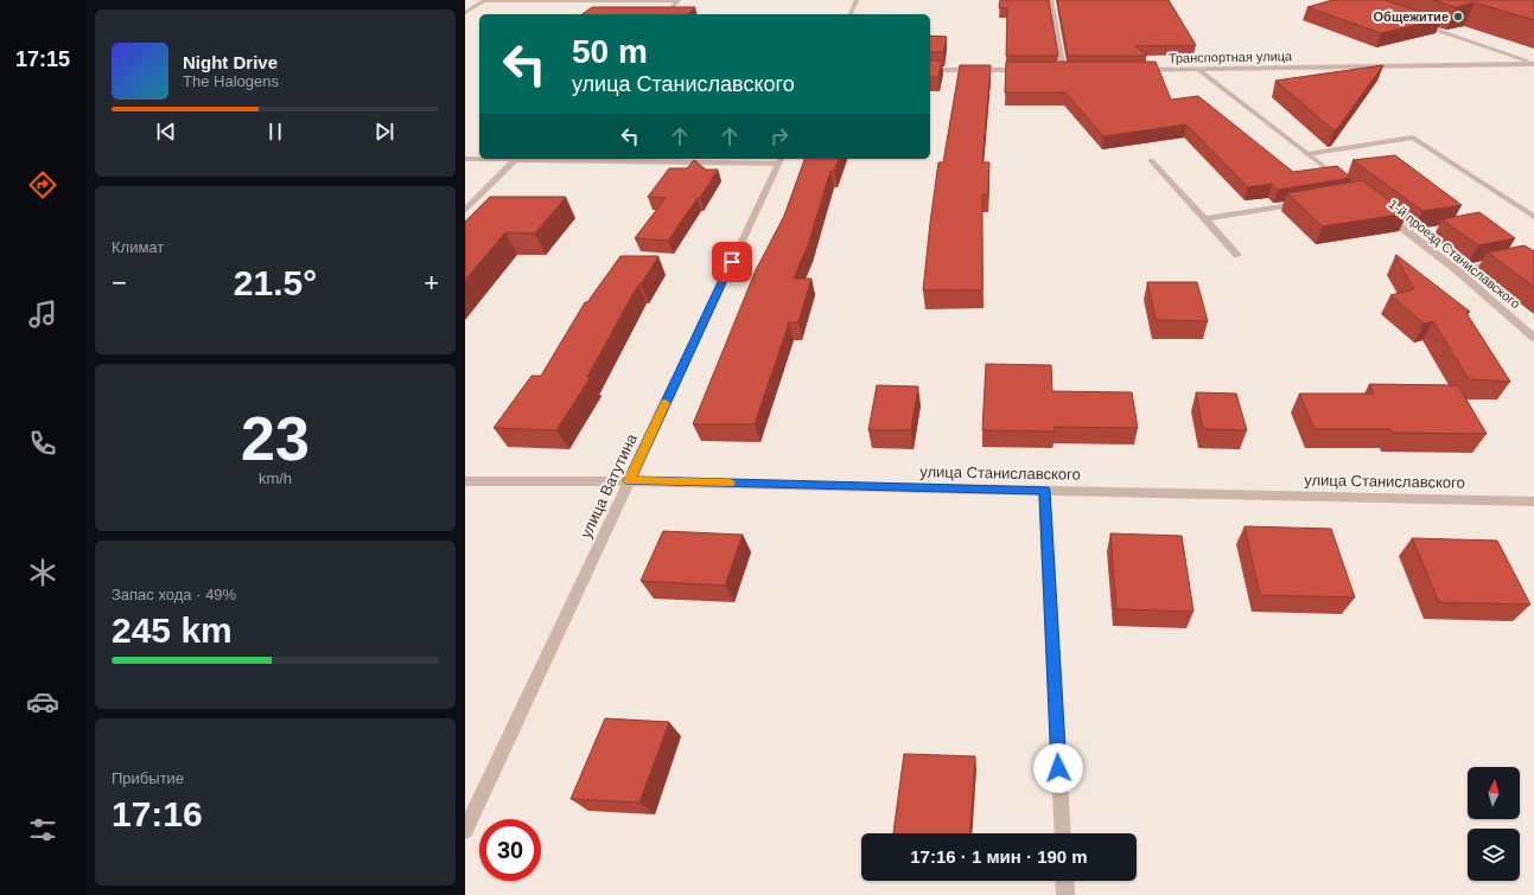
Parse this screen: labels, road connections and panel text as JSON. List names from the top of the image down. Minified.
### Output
{"streets":{"street":["Транспортная улица","1-й проезд Станиславского","улица Станиславского","улица Ватутина"]},"crossings":[["улица Станиславского","улица Ватутина"]],"places":["Общежитие"],"north":"top","page":{"tabs":"17:15","turn":["50 m","улица Станиславского"],"song":["Night Drive","The Halogens"],"tile":["Климат",["23","km/h"],["Запас хода · 49%","245 km"],["Прибытие","17:16"]],"heat":["−","21.5°","+"],"limit":"30","trip":"17:16 · 1 мин · 190 m"}}
